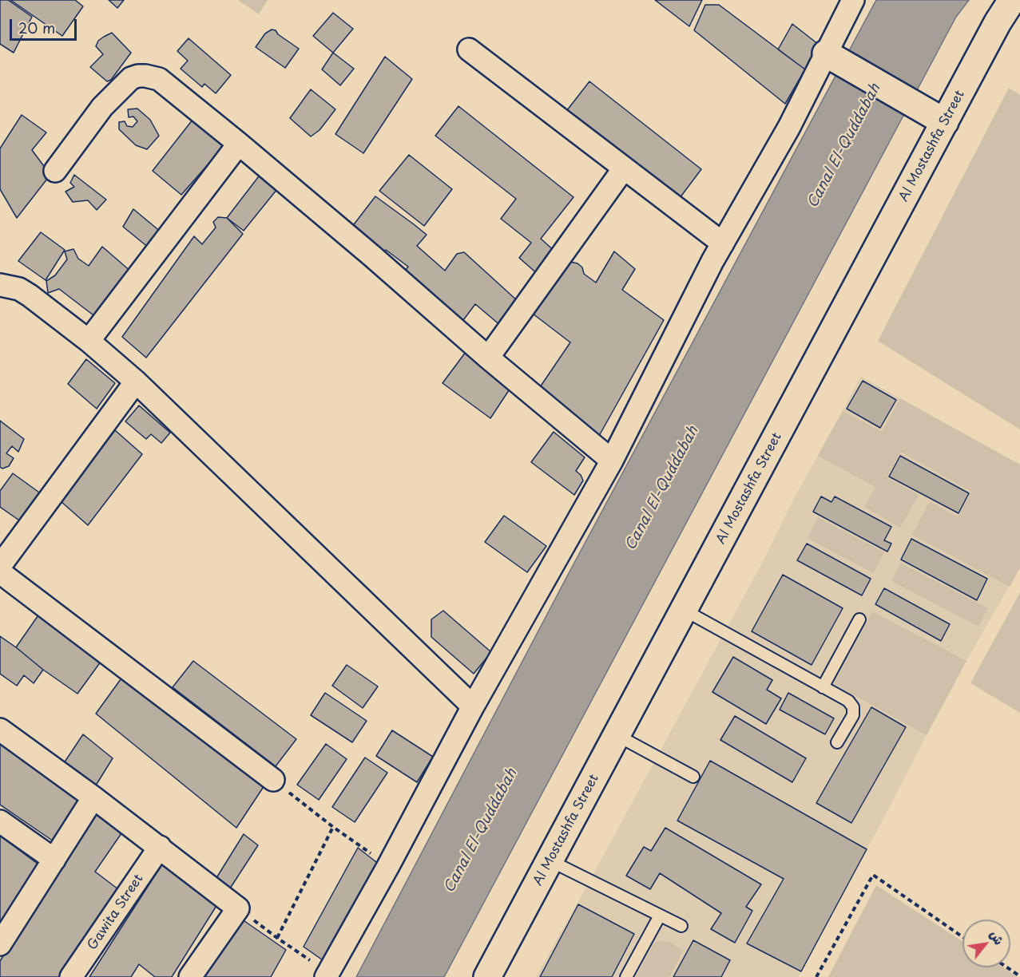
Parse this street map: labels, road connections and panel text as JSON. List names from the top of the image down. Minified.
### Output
{"streets":{"main road":["Al Mostashfa Street"],"street":["Gawita Street"]},"water":["Canal El-Quddabah"],"scale_bar":"20 m","north":"top right"}
